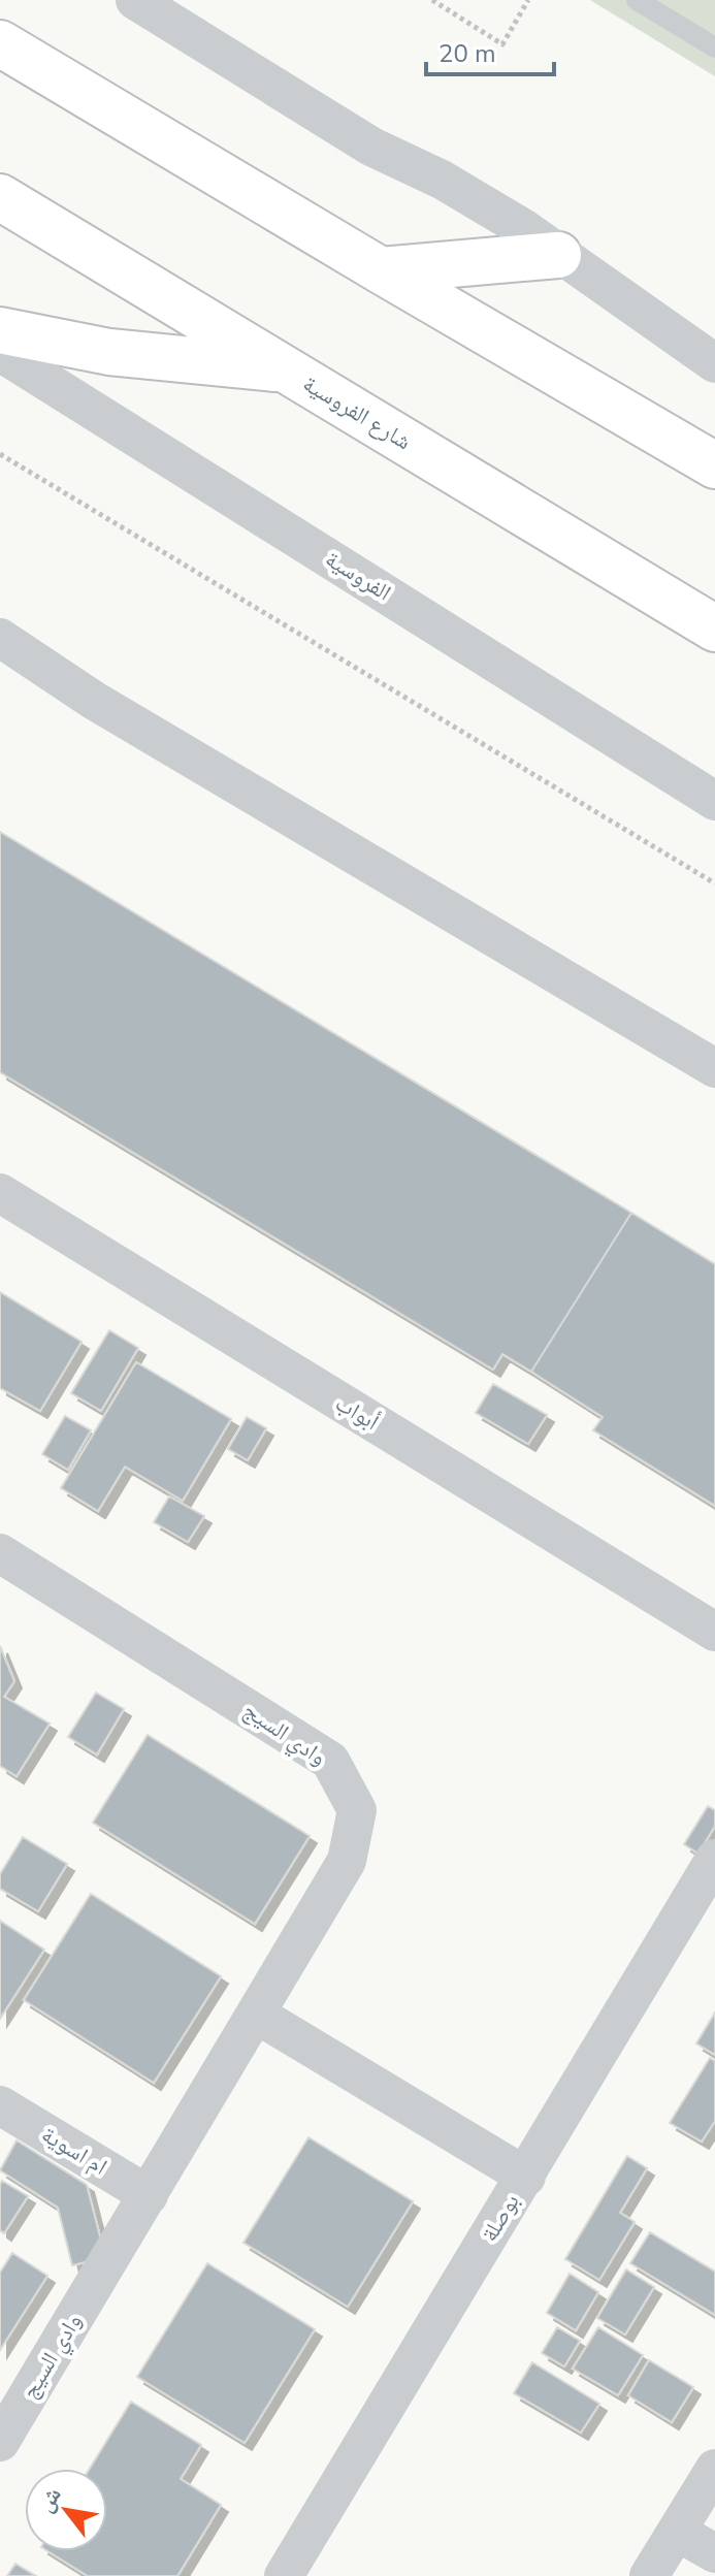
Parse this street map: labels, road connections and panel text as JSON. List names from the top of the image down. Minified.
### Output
{"streets":{"highway":["شارع الفروسية"],"street":["الفروسية","أبواب","وادي السيج","ام اسوية","بوصلة"]},"crossings":[["وادي السيج","ام اسوية"]],"scale_bar":"20 m","north":"top left"}
